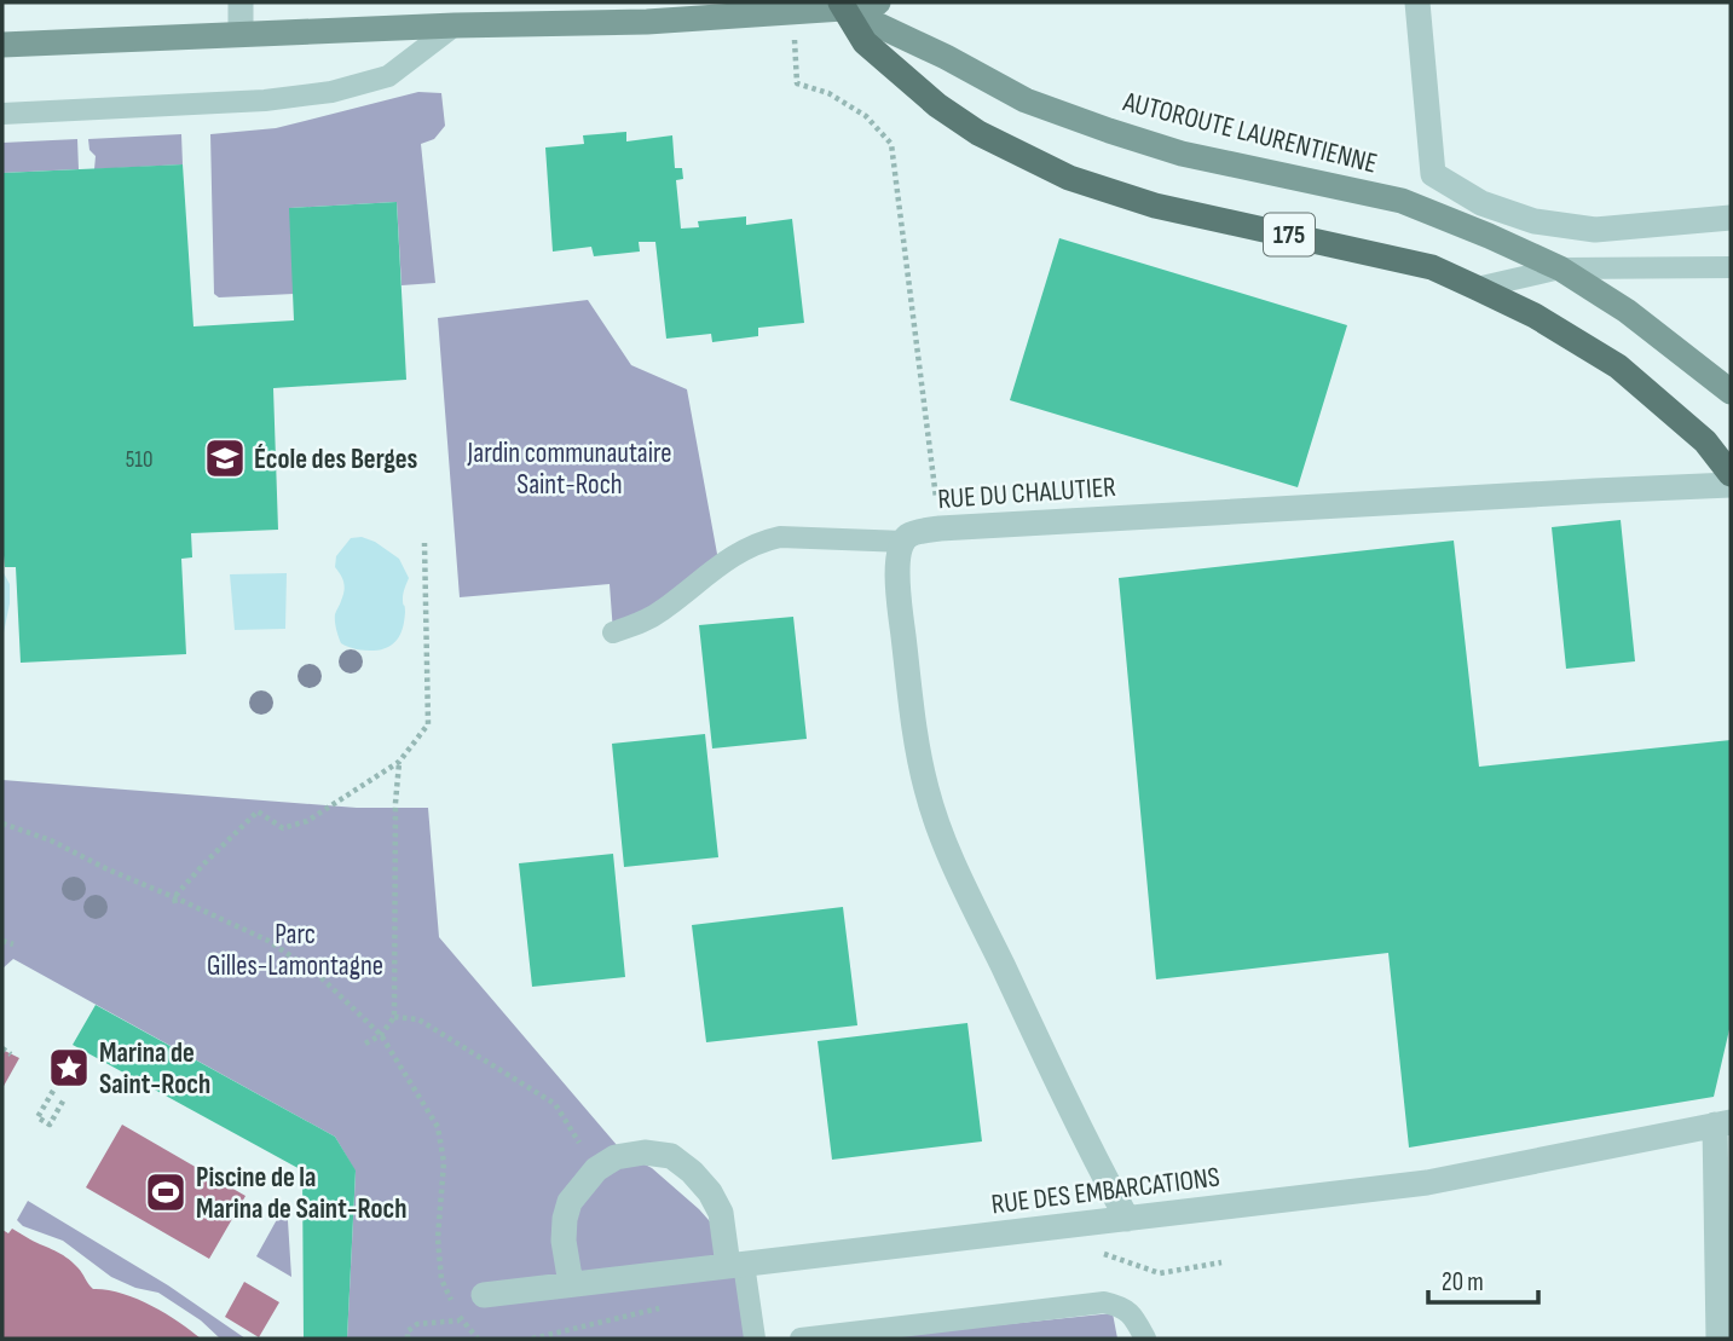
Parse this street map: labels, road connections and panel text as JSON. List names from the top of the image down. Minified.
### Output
{"streets":{"main road":["175"],"street":["AUTOROUTE LAURENTIENNE","RUE DU CHALUTIER","RUE DES EMBARCATIONS"]},"crossings":[["AUTOROUTE LAURENTIENNE","175"]],"parks":["Jardin communautaire Saint-Roch","Parc Gilles-Lamontagne"],"places":{"school or university":["École des Berges"],"place":["Marina de Saint-Roch"],"sports":["Piscine de la Marina de Saint-Roch"]},"house_numbers":["510"],"scale_bar":"20 m"}
